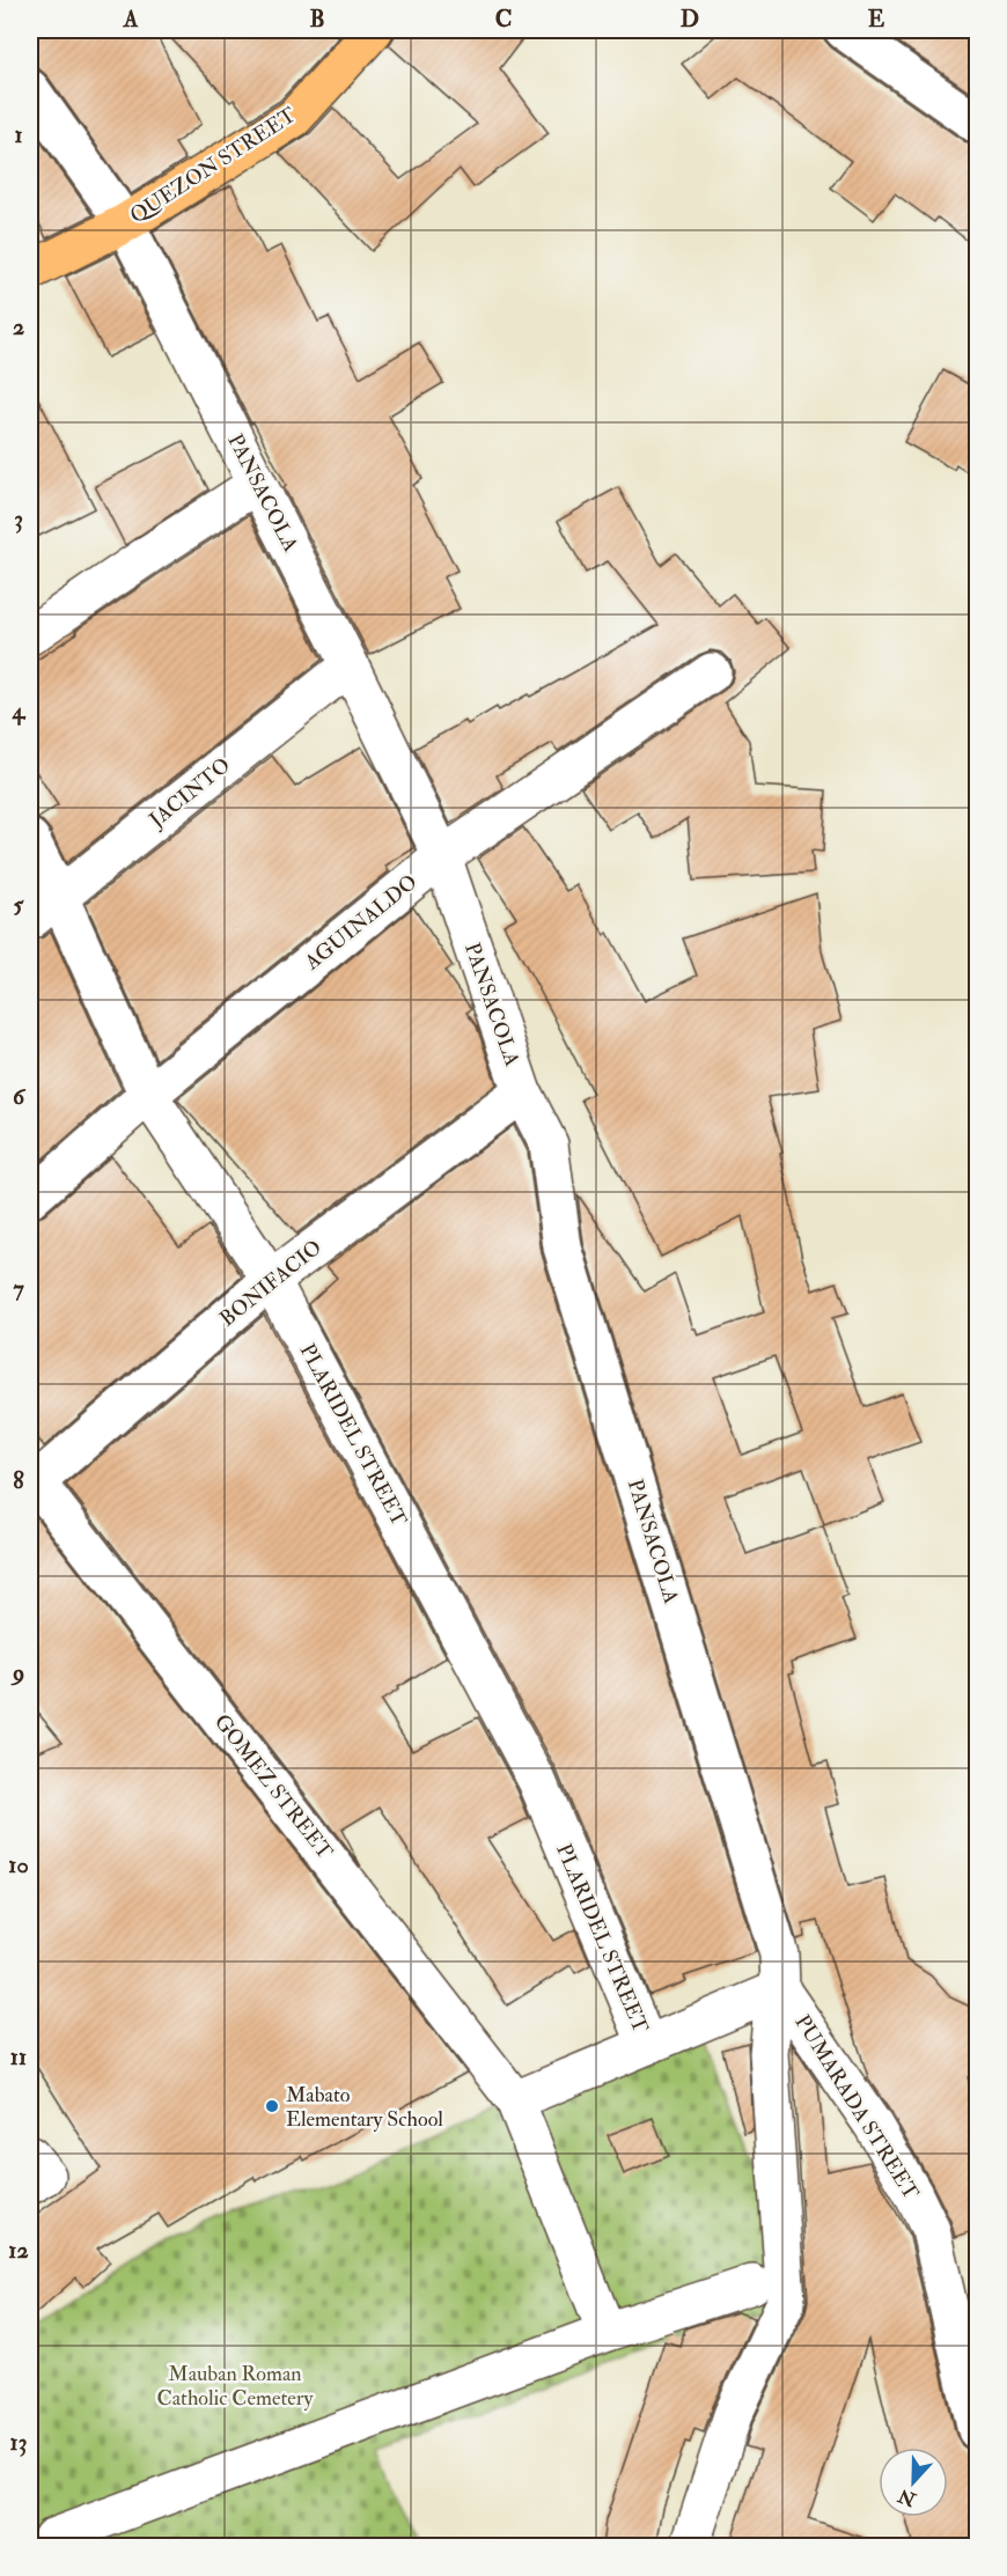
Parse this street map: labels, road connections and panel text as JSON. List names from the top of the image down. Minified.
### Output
{"streets":{"main road":["QUEZON STREET"],"street":["PANSACOLA","JACINTO","AGUINALDO","BONIFACIO","PLARIDEL STREET","GOMEZ STREET","PUMARADA STREET"]},"crossings":[["QUEZON STREET","PANSACOLA"],["PANSACOLA","JACINTO"],["PANSACOLA","AGUINALDO"],["PANSACOLA","BONIFACIO"],["PANSACOLA","PUMARADA STREET"],["JACINTO","PLARIDEL STREET"],["AGUINALDO","PLARIDEL STREET"],["BONIFACIO","PLARIDEL STREET"],["BONIFACIO","GOMEZ STREET"]],"parks":["Mauban Roman Catholic Cemetery"],"places":["Mabato Elementary School"],"north":"bottom","grid":{"columns":["A","B","C","D","E"],"rows":["1","2","3","4","5","6","7","8","9","10","11","12","13"]}}
